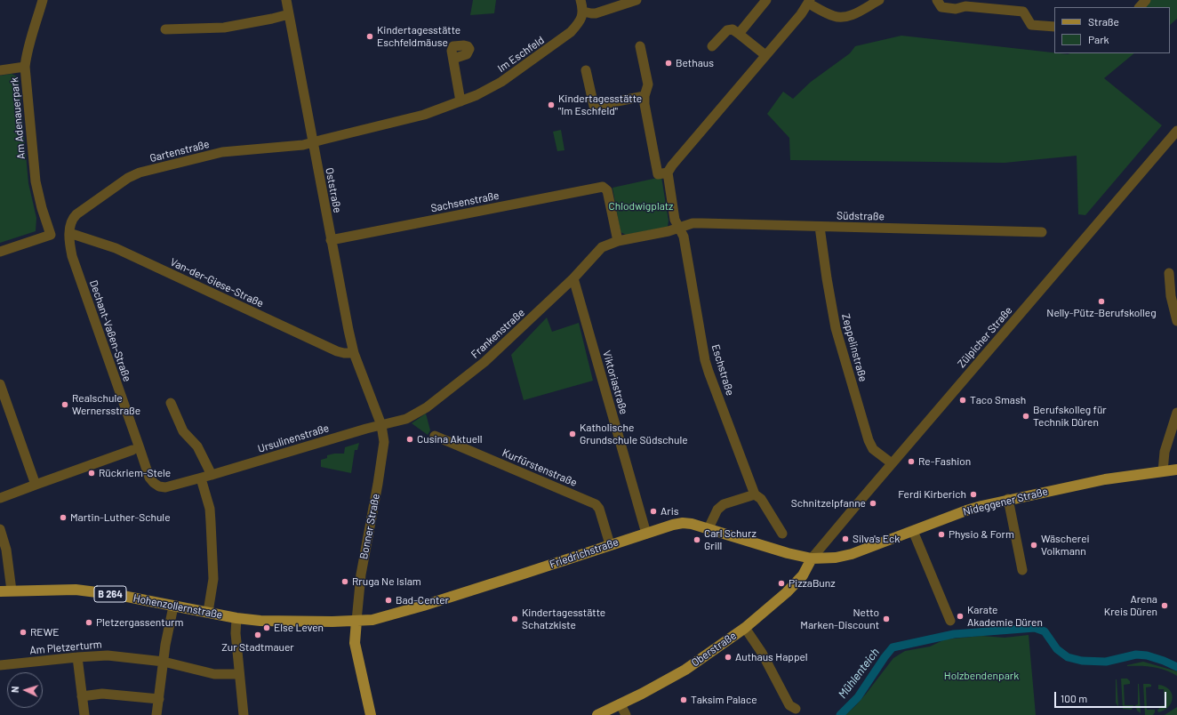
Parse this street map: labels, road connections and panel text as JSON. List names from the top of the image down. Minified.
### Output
{"streets":{"main road":["Nideggener Straße","Bonner Straße","Friedrichstraße","B 264","Hohenzollernstraße","Oberstraße"],"street":["Im Eschfeld","Am Adenauerpark","Gartenstraße","Oststraße","Sachsenstraße","Südstraße","Van-der-Giese-Straße","Dechant-Vaßen-Straße","Frankenstraße","Zülpicher Straße","Zeppelinstraße","Eschstraße","Viktoriastraße","Ursulinenstraße","Kurfürstenstraße","Am Pletzerturm"]},"crossings":[["Im Eschfeld","Gartenstraße"],["Im Eschfeld","Oststraße"],["Gartenstraße","Oststraße"],["Gartenstraße","Van-der-Giese-Straße"],["Gartenstraße","Dechant-Vaßen-Straße"],["Oststraße","Sachsenstraße"],["Oststraße","Van-der-Giese-Straße"],["Oststraße","Frankenstraße"],["Oststraße","Ursulinenstraße"],["Oststraße","Bonner Straße"],["Sachsenstraße","Frankenstraße"],["Südstraße","Zeppelinstraße"],["Südstraße","Eschstraße"],["Van-der-Giese-Straße","Dechant-Vaßen-Straße"],["Dechant-Vaßen-Straße","Ursulinenstraße"],["Frankenstraße","Viktoriastraße"],["Frankenstraße","Ursulinenstraße"],["Frankenstraße","Bonner Straße"],["Zülpicher Straße","Zeppelinstraße"],["Zülpicher Straße","Nideggener Straße"],["Zülpicher Straße","Friedrichstraße"],["Zülpicher Straße","Oberstraße"],["Viktoriastraße","Friedrichstraße"],["Ursulinenstraße","Bonner Straße"],["Kurfürstenstraße","Friedrichstraße"],["Nideggener Straße","Friedrichstraße"],["Nideggener Straße","Oberstraße"],["Bonner Straße","Friedrichstraße"],["Bonner Straße","Hohenzollernstraße"],["Friedrichstraße","Hohenzollernstraße"],["Friedrichstraße","Oberstraße"]],"water":["Mühlenteich"],"parks":["Chlodwigplatz","Holzbendenpark"],"places":["Kindertagesstätte Eschfeldmäuse","Bethaus","Kindertagesstätte \"Im Eschfeld\"","Nelly-Pütz-Berufskolleg","Taco Smash","Realschule Wernersstraße","Berufskolleg für Technik Düren","Katholische Grundschule Südschule","Cusina Aktuell","Re-Fashion","Rückriem-Stele","Ferdi Kirberich","Schnitzelpfanne","Aris","Martin-Luther-Schule","Physio & Form","Silva's Eck","Carl Schurz Grill","Wäscherei Volkmann","Rruga Ne Islam","PizzaBunz","Bad-Center","Arena Kreis Düren","Karate Akademie Düren","Kindertagesstätte Schatzkiste","Netto Marken-Discount","Pletzergassenturm","Else Leven","REWE","Zur Stadtmauer","Authaus Happel","Taksim Palace"],"legend":["Straße","Park"],"scale_bar":"100 m","north":"left"}
